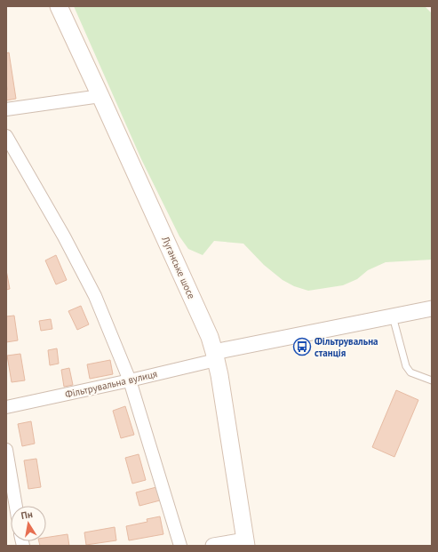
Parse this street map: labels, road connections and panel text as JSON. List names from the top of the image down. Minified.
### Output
{"streets":{"main road":["Луганське шосе"],"street":["Фільтрувальна вулиця"]},"crossings":[["Луганське шосе","Фільтрувальна вулиця"]],"places":{"bus stop":["Фільтрувальна станція"]},"north":"top"}
